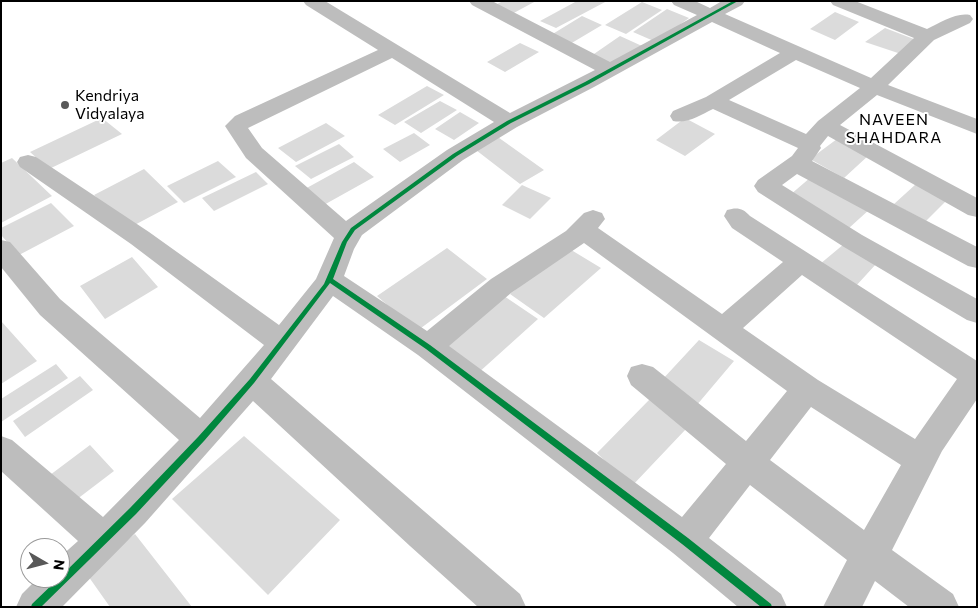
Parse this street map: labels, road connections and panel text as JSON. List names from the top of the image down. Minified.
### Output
{"districts":["NAVEEN SHAHDARA"],"places":["Kendriya Vidyalaya"],"north":"right"}
